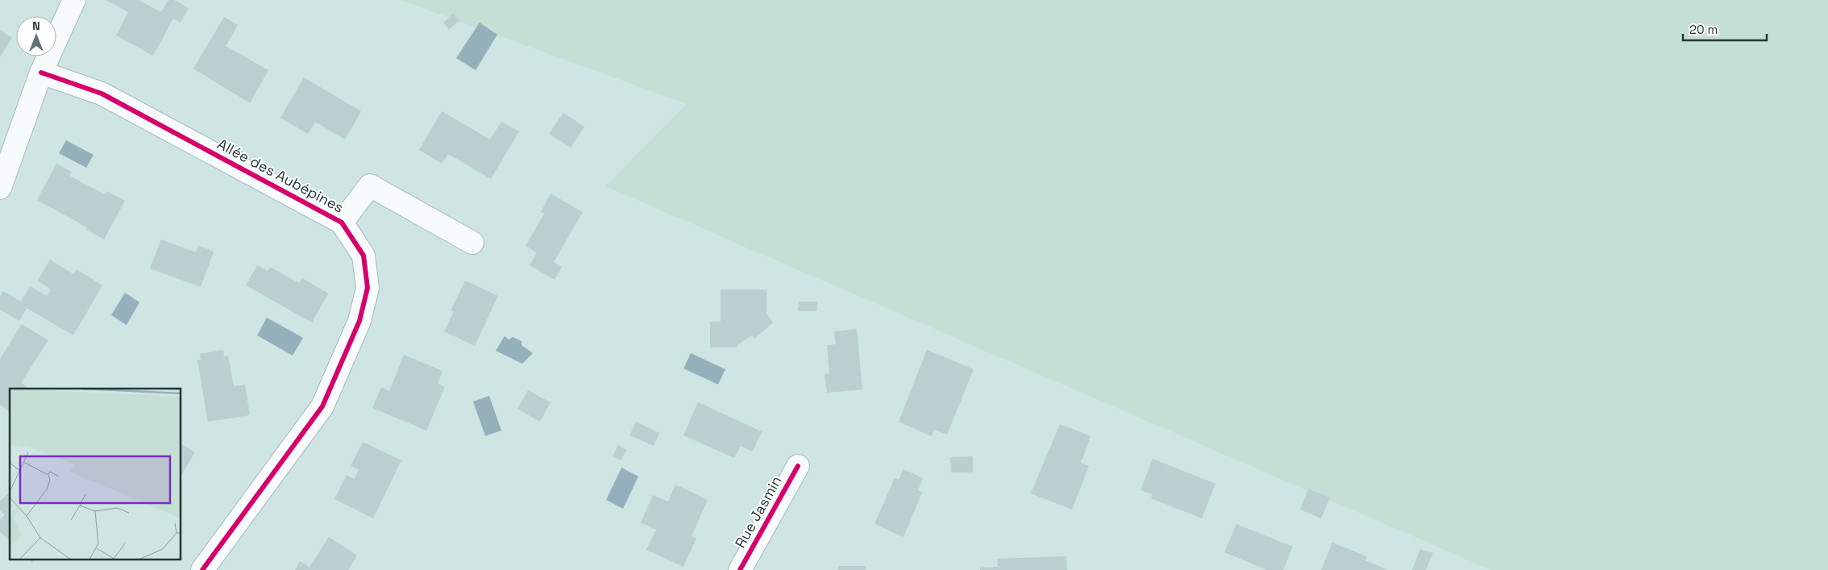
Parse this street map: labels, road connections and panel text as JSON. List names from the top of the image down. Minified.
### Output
{"streets":{"street":["Allée des Aubépines","Rue Jasmin"]},"scale_bar":"20 m","north":"top"}
